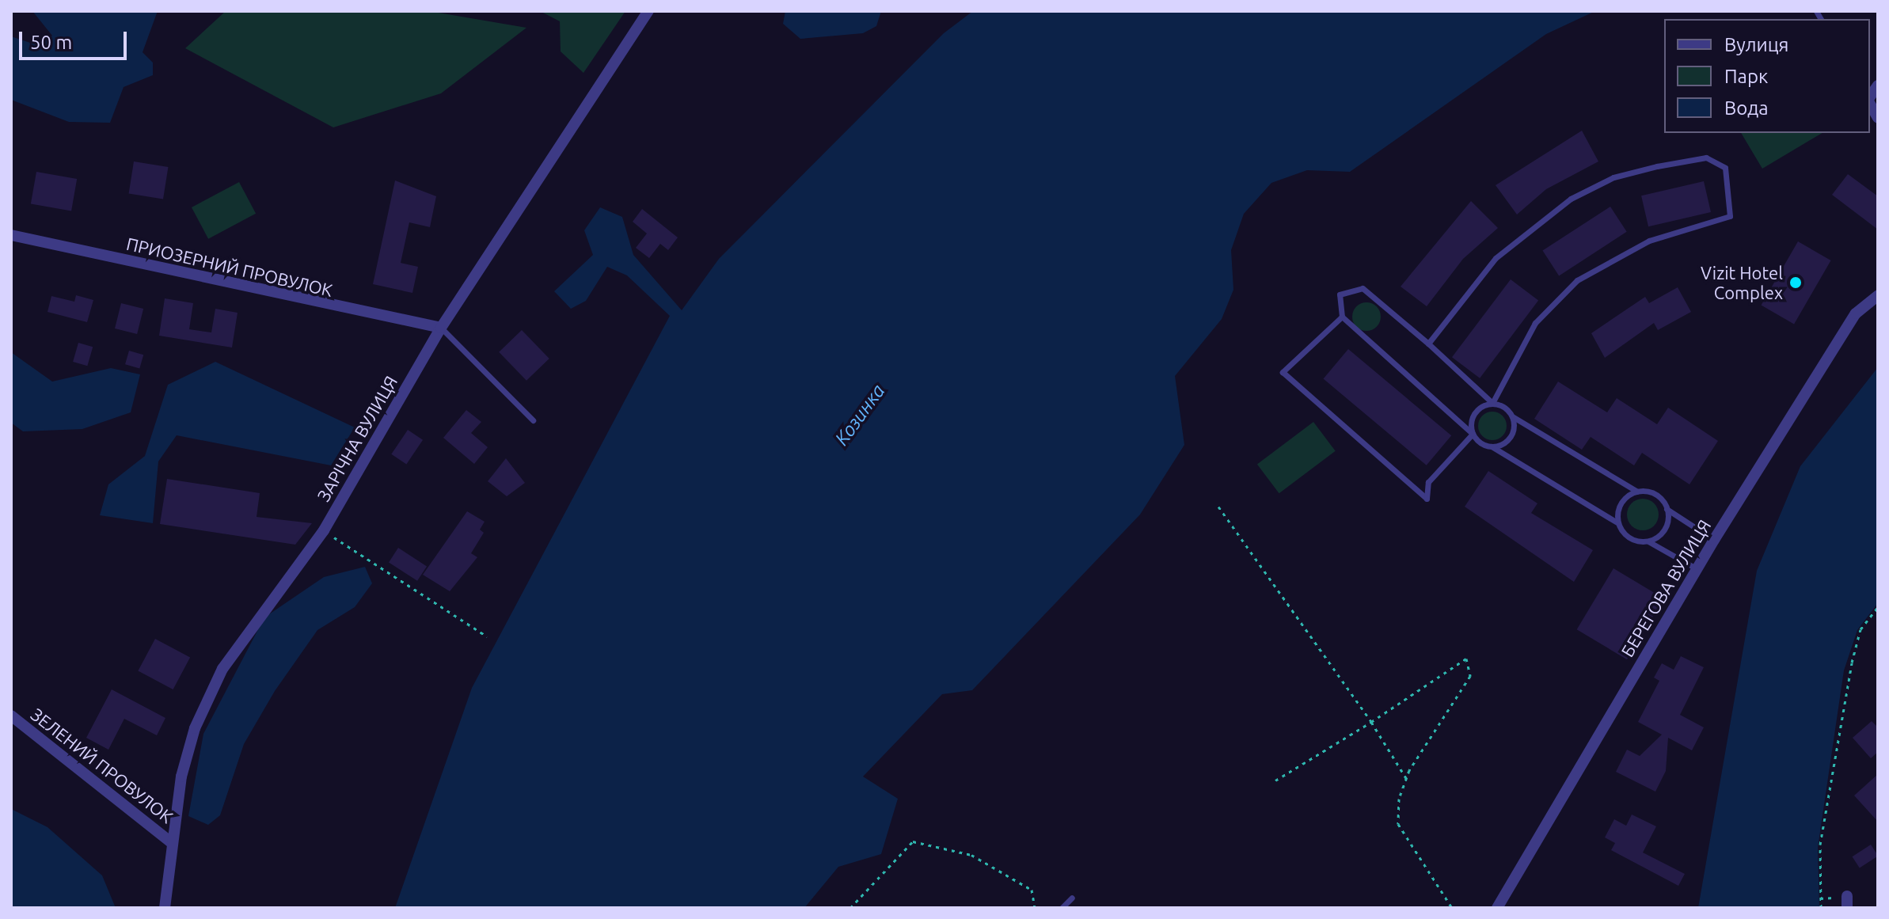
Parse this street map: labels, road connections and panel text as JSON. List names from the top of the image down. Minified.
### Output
{"streets":{"street":["ПРИОЗЕРНИЙ ПРОВУЛОК","ЗАРІЧНА ВУЛИЦЯ","БЕРЕГОВА ВУЛИЦЯ","ЗЕЛЕНИЙ ПРОВУЛОК"]},"crossings":[["ПРИОЗЕРНИЙ ПРОВУЛОК","ЗАРІЧНА ВУЛИЦЯ"],["ЗАРІЧНА ВУЛИЦЯ","ЗЕЛЕНИЙ ПРОВУЛОК"]],"water":["Козинка"],"places":["Vizit Hotel Complex"],"legend":["Вулиця","Парк","Вода"],"scale_bar":"50 m"}
